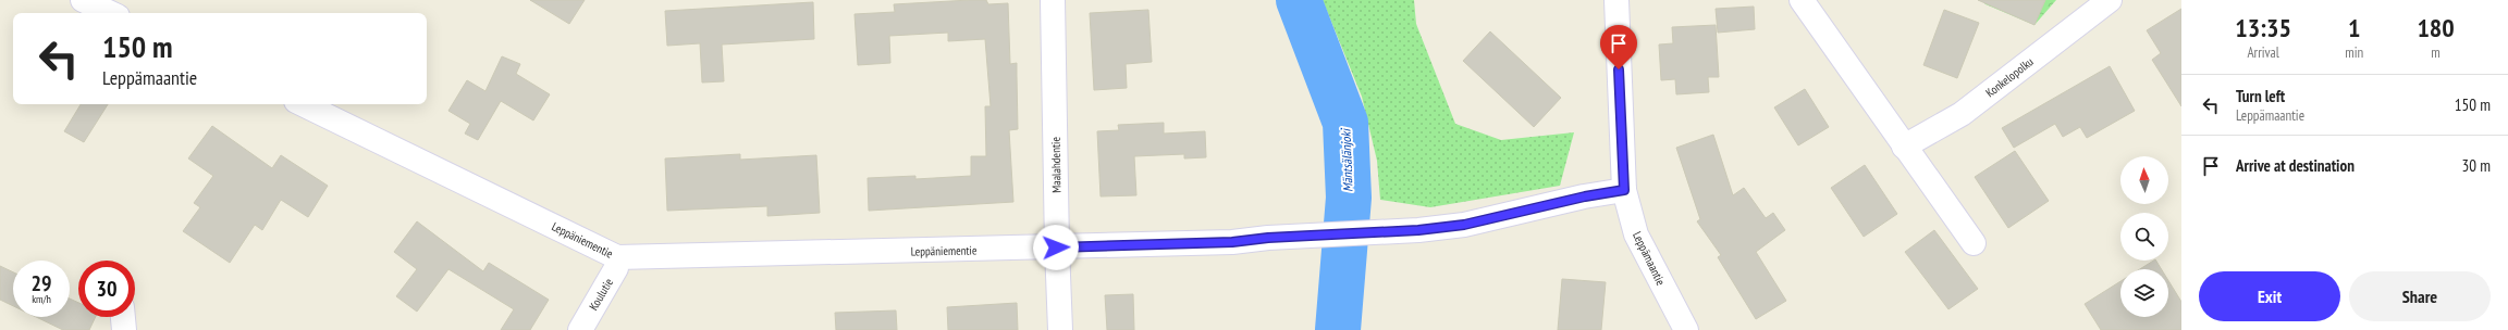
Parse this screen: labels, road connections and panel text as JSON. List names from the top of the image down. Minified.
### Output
{"streets":{"street":["Konkelopolku","Maalahdentie","Leppäniementie","Leppämaantie","Koulutie"]},"crossings":[["Maalahdentie","Leppäniementie"],["Leppäniementie","Leppämaantie"],["Leppäniementie","Koulutie"]],"water":["Mäntsälänjoki"],"north":"top","page":{"eta":["13:35","Arrival","1","min","180","m"],"turn":["150 m","Leppämaantie"],"list":[{"name":"Turn left","note":"Leppämaantie","value":"150 m"},{"name":"Arrive at destination","value":"30 m"}],"speed":"29 km/h","limit":"30","buttons":["Exit","Share"]}}
